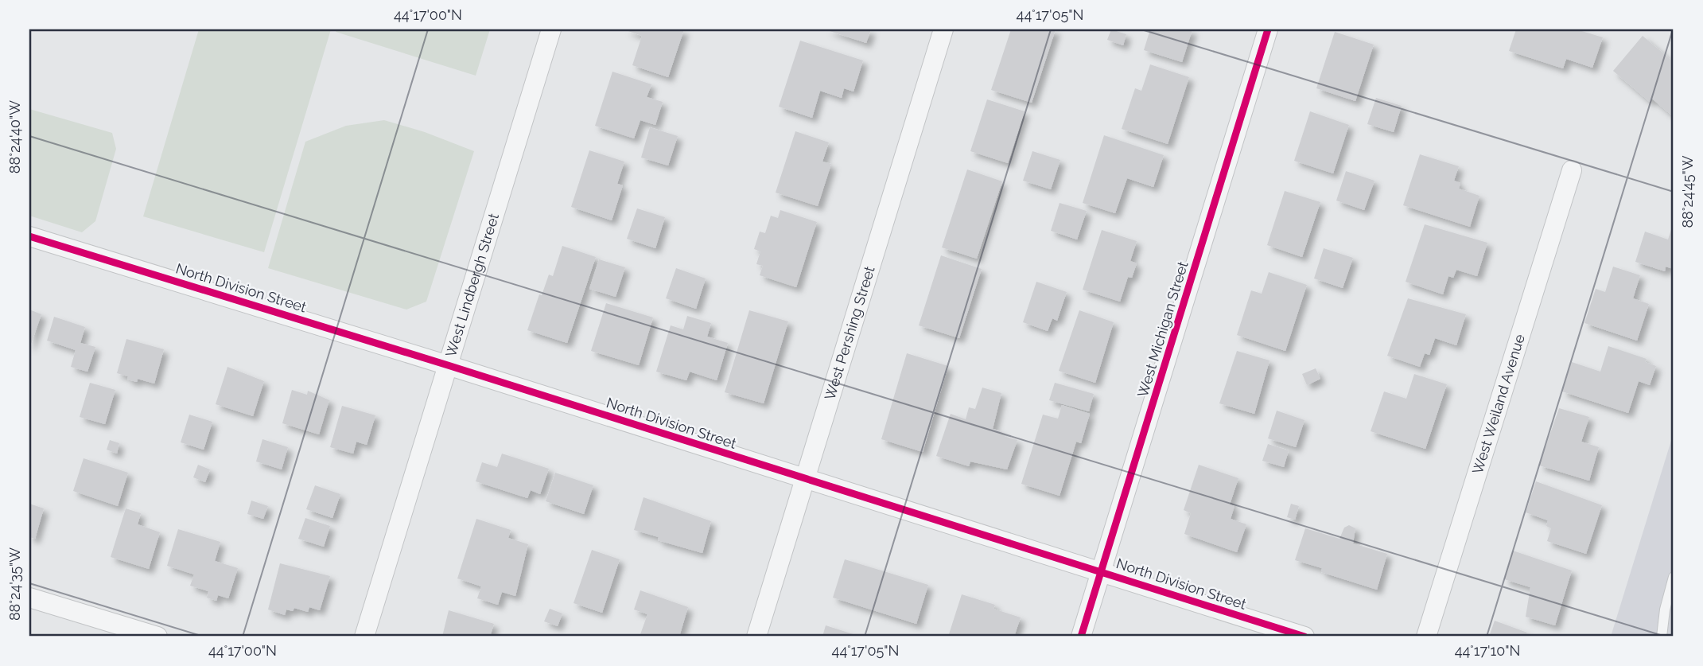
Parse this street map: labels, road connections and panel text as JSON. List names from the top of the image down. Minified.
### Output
{"streets":{"street":["West Lindbergh Street","North Division Street","West Michigan Street","West Pershing Street","West Weiland Avenue"]},"crossings":[["West Lindbergh Street","North Division Street"],["North Division Street","West Michigan Street"],["North Division Street","West Pershing Street"]],"coordinates":["44°17'00\"N","44°17'05\"N","88°24'40\"W","88°24'45\"W","88°24'35\"W","44°17'10\"N"]}
